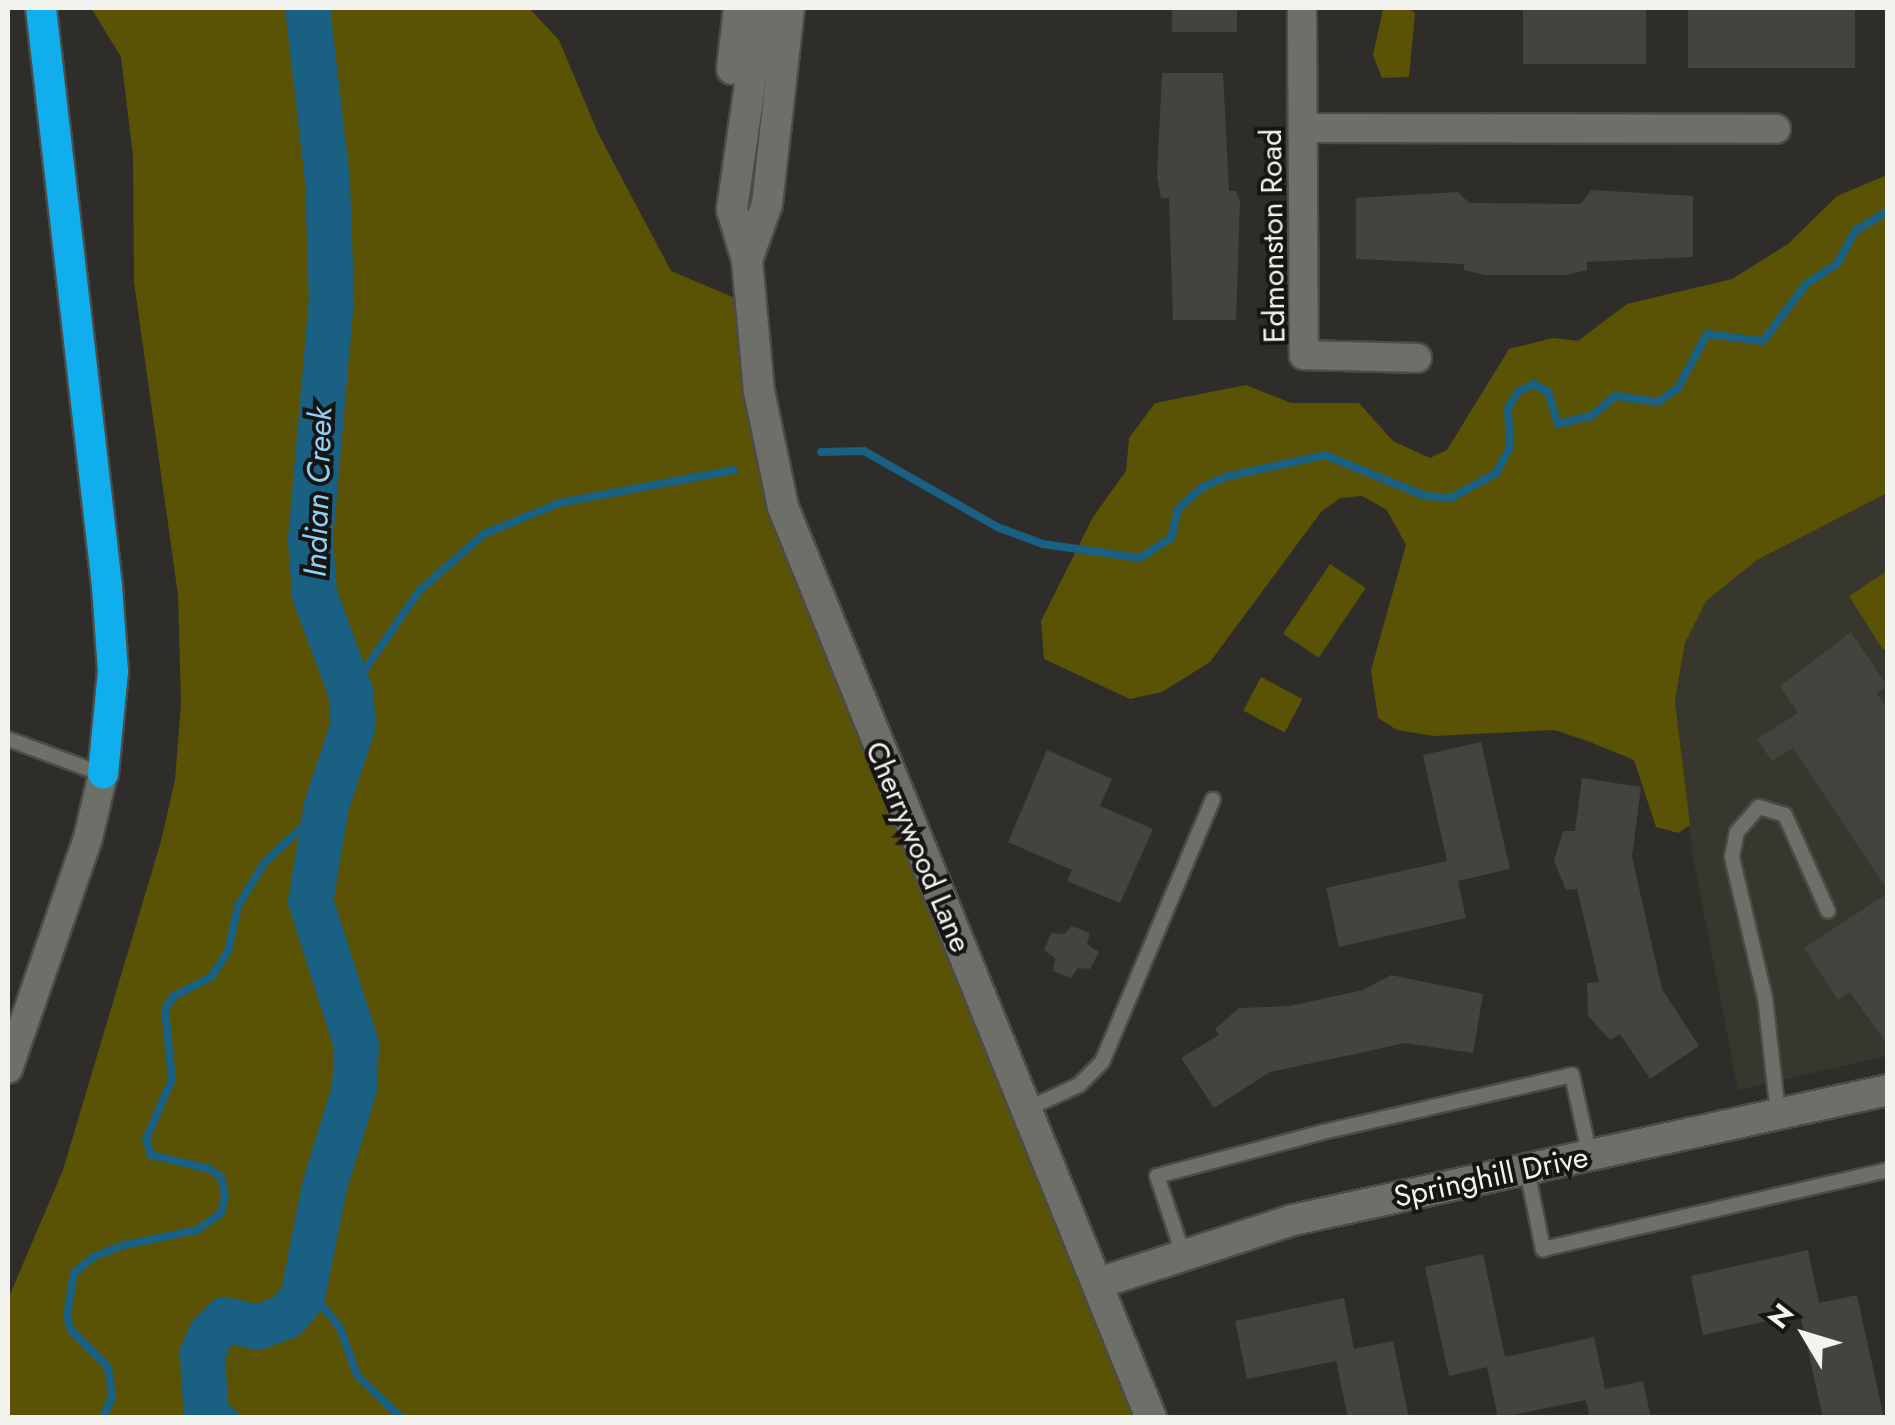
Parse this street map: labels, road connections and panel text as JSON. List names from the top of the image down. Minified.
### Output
{"streets":{"street":["Edmonston Road","Cherrywood Lane","Springhill Drive"]},"crossings":[["Cherrywood Lane","Springhill Drive"]],"water":["Indian Creek"],"north":"top left"}
